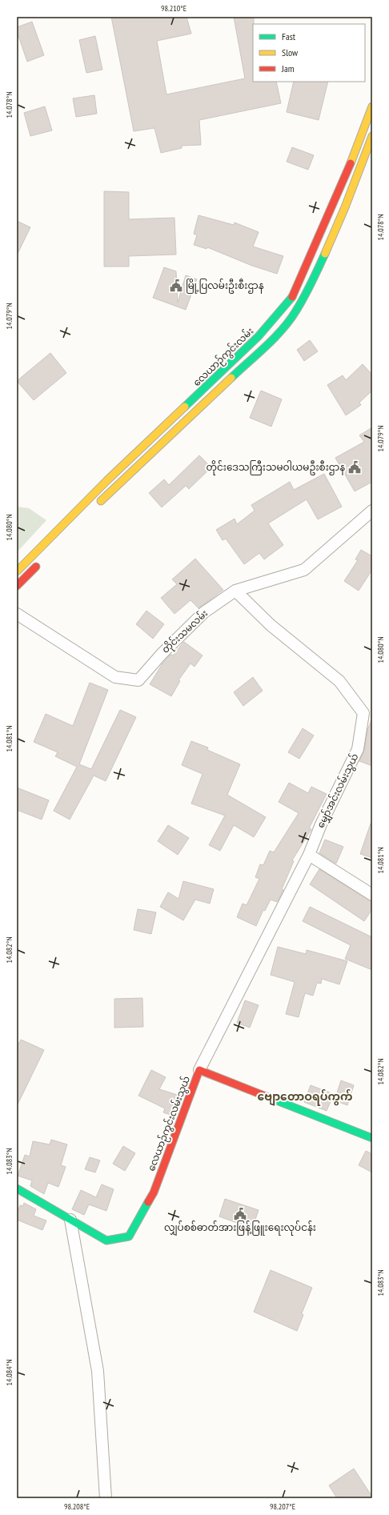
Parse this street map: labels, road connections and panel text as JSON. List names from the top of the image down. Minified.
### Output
{"streets":{"street":["လေယာဉ်ကွင်းလမ်း","တိုင်းသမလမ်း","မျှော်အင်းလမ်းသွယ်","လေယာဉ်ကွင်းလမ်းသွယ်"]},"crossings":[["တိုင်းသမလမ်း","မျှော်အင်းလမ်းသွယ်"],["မျှော်အင်းလမ်းသွယ်","လေယာဉ်ကွင်းလမ်းသွယ်"]],"districts":["ဗျောတောဝရပ်ကွက်"],"places":{"public building":["မြို့ပြလမ်းဦးစီးဌာန","တိုင်းဒေသကြီးသမဝါယမဦးစီးဌာန","လျှပ်စစ်ဓာတ်အားဖြန့်ဖြူးရေးလုပ်ငန်း"]},"legend":["Fast","Slow","Jam"],"coordinates":["98.210°E","14.078°N","14.079°N","14.080°N","14.081°N","14.082°N","14.083°N","14.084°N","98.208°E","98.207°E"]}
